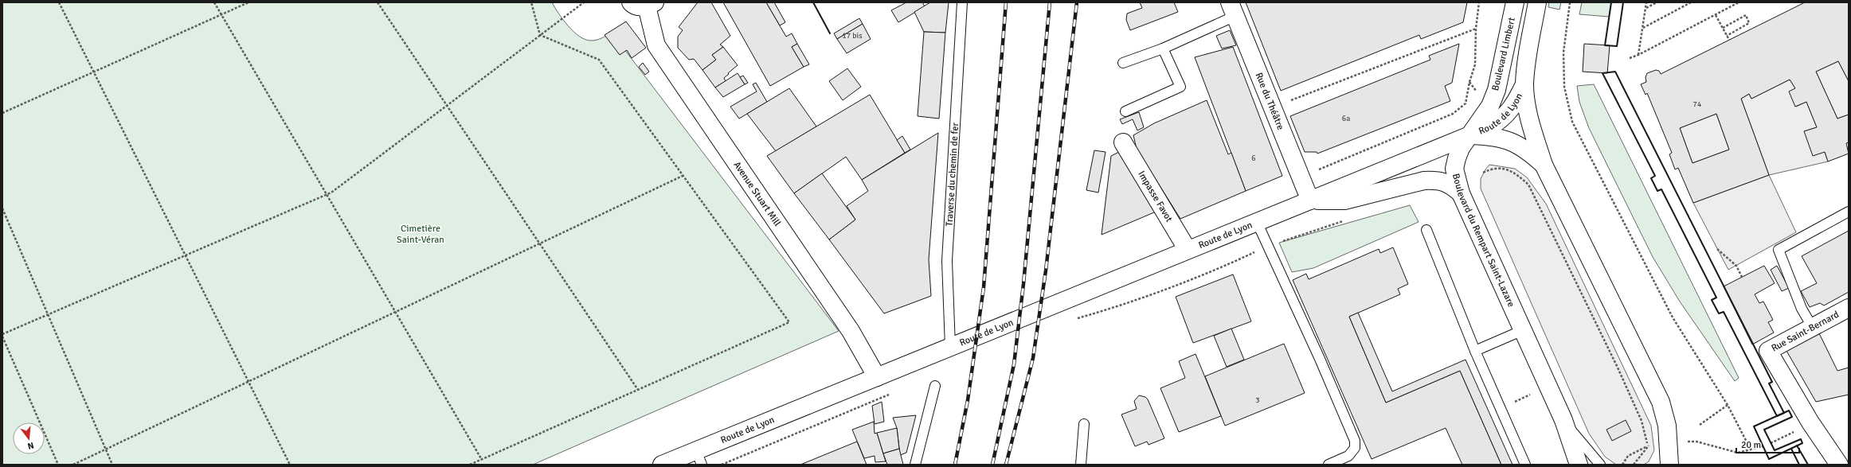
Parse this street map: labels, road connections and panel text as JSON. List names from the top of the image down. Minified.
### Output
{"streets":{"main road":["Boulevard Limbert","Rue du Théâtre","Route de Lyon","Avenue Stuart Mill","Impasse Favot","Boulevard du Rempart Saint-Lazare","Rue Saint-Bernard"],"lane":["Traverse du chemin de fer"]},"crossings":[["Boulevard Limbert","Route de Lyon"],["Rue du Théâtre","Route de Lyon"],["Route de Lyon","Traverse du chemin de fer"],["Route de Lyon","Avenue Stuart Mill"],["Route de Lyon","Impasse Favot"],["Route de Lyon","Boulevard du Rempart Saint-Lazare"]],"parks":["Cimetière Saint-Véran"],"house_numbers":["17 bis","74","6a","6","3"],"scale_bar":"20 m","north":"bottom"}
